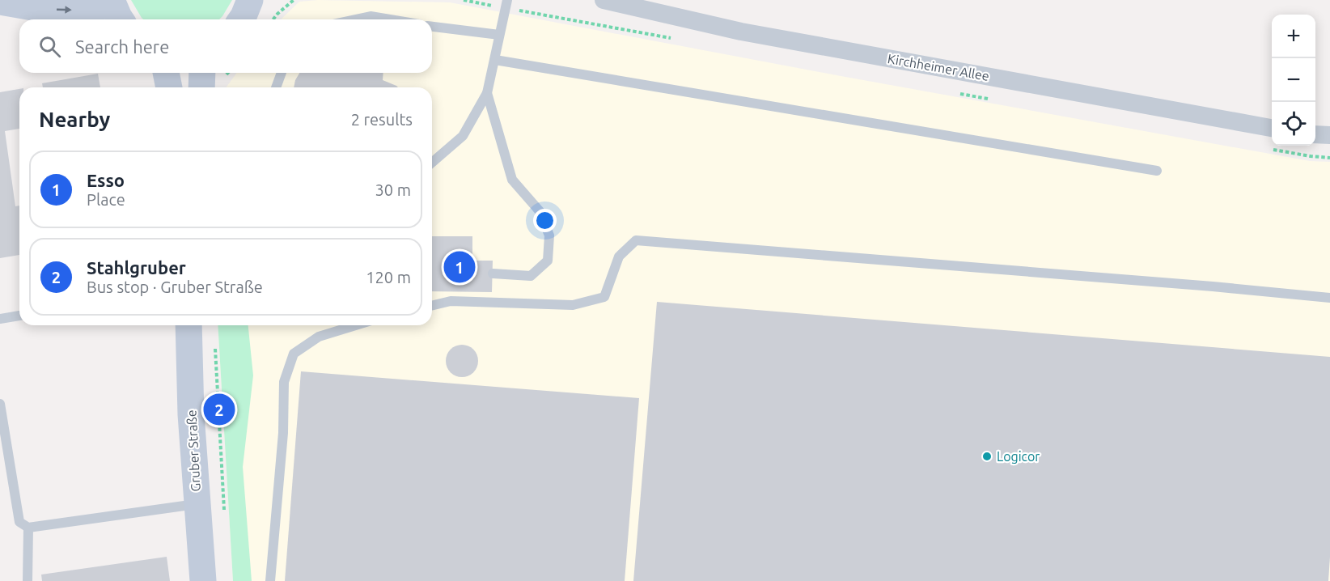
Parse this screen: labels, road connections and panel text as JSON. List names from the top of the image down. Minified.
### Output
{"streets":{"street":["Kirchheimer Allee","Gruber Straße"]},"places":["Logicor"],"page":{"map_buttons":["+","−"],"search":"Search here","heading":["Nearby","2 results"],"list":[{"mark":"1","name":"Esso","note":"Place","value":"30 m"},{"mark":"2","name":"Stahlgruber","note":"Bus stop · Gruber Straße","value":"120 m"}],"pins":["1","2"]}}
